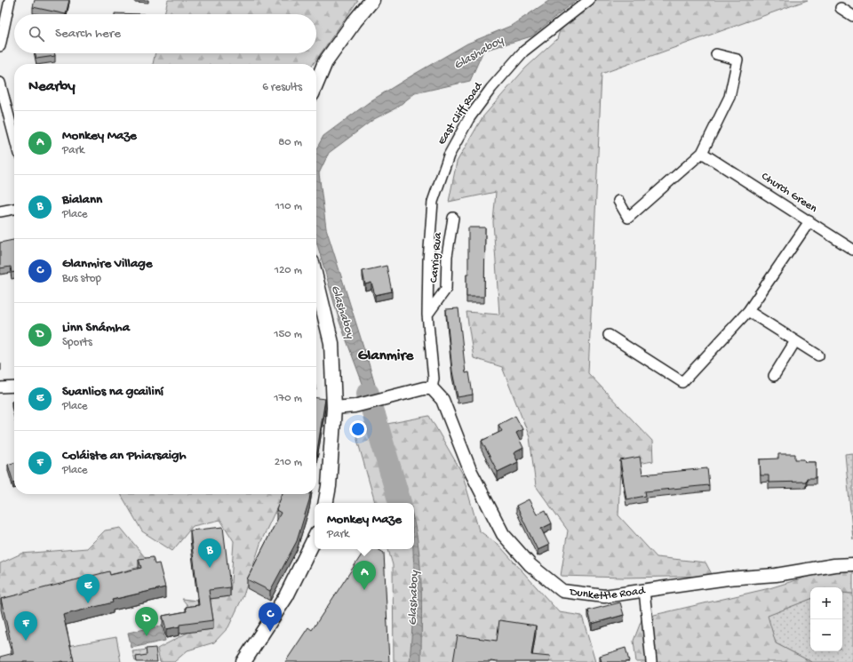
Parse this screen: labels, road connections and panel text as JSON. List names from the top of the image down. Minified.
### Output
{"streets":{"street":["East Cliff Road","Church Green","Carrig Rua","Dunkettle Road"]},"crossings":[["East Cliff Road","Carrig Rua"],["East Cliff Road","Dunkettle Road"]],"districts":["Glanmire"],"water":["Glashaboy"],"page":{"search":"Search here","heading":["Nearby","6 results"],"list":[{"mark":"A","name":"Monkey Maze","note":"Park","value":"80 m"},{"mark":"B","name":"Bialann","note":"Place","value":"110 m"},{"mark":"C","name":"Glanmire Village","note":"Bus stop","value":"120 m"},{"mark":"D","name":"Linn Snámha","note":"Sports","value":"150 m"},{"mark":"E","name":"Suanlios na gcailiní","note":"Place","value":"170 m"},{"mark":"F","name":"Coláiste an Phiarsaigh","note":"Place","value":"210 m"}],"popup":["Monkey Maze","Park"],"pins":["B","A","E","C","D","F"],"map_buttons":["+","−"]}}
